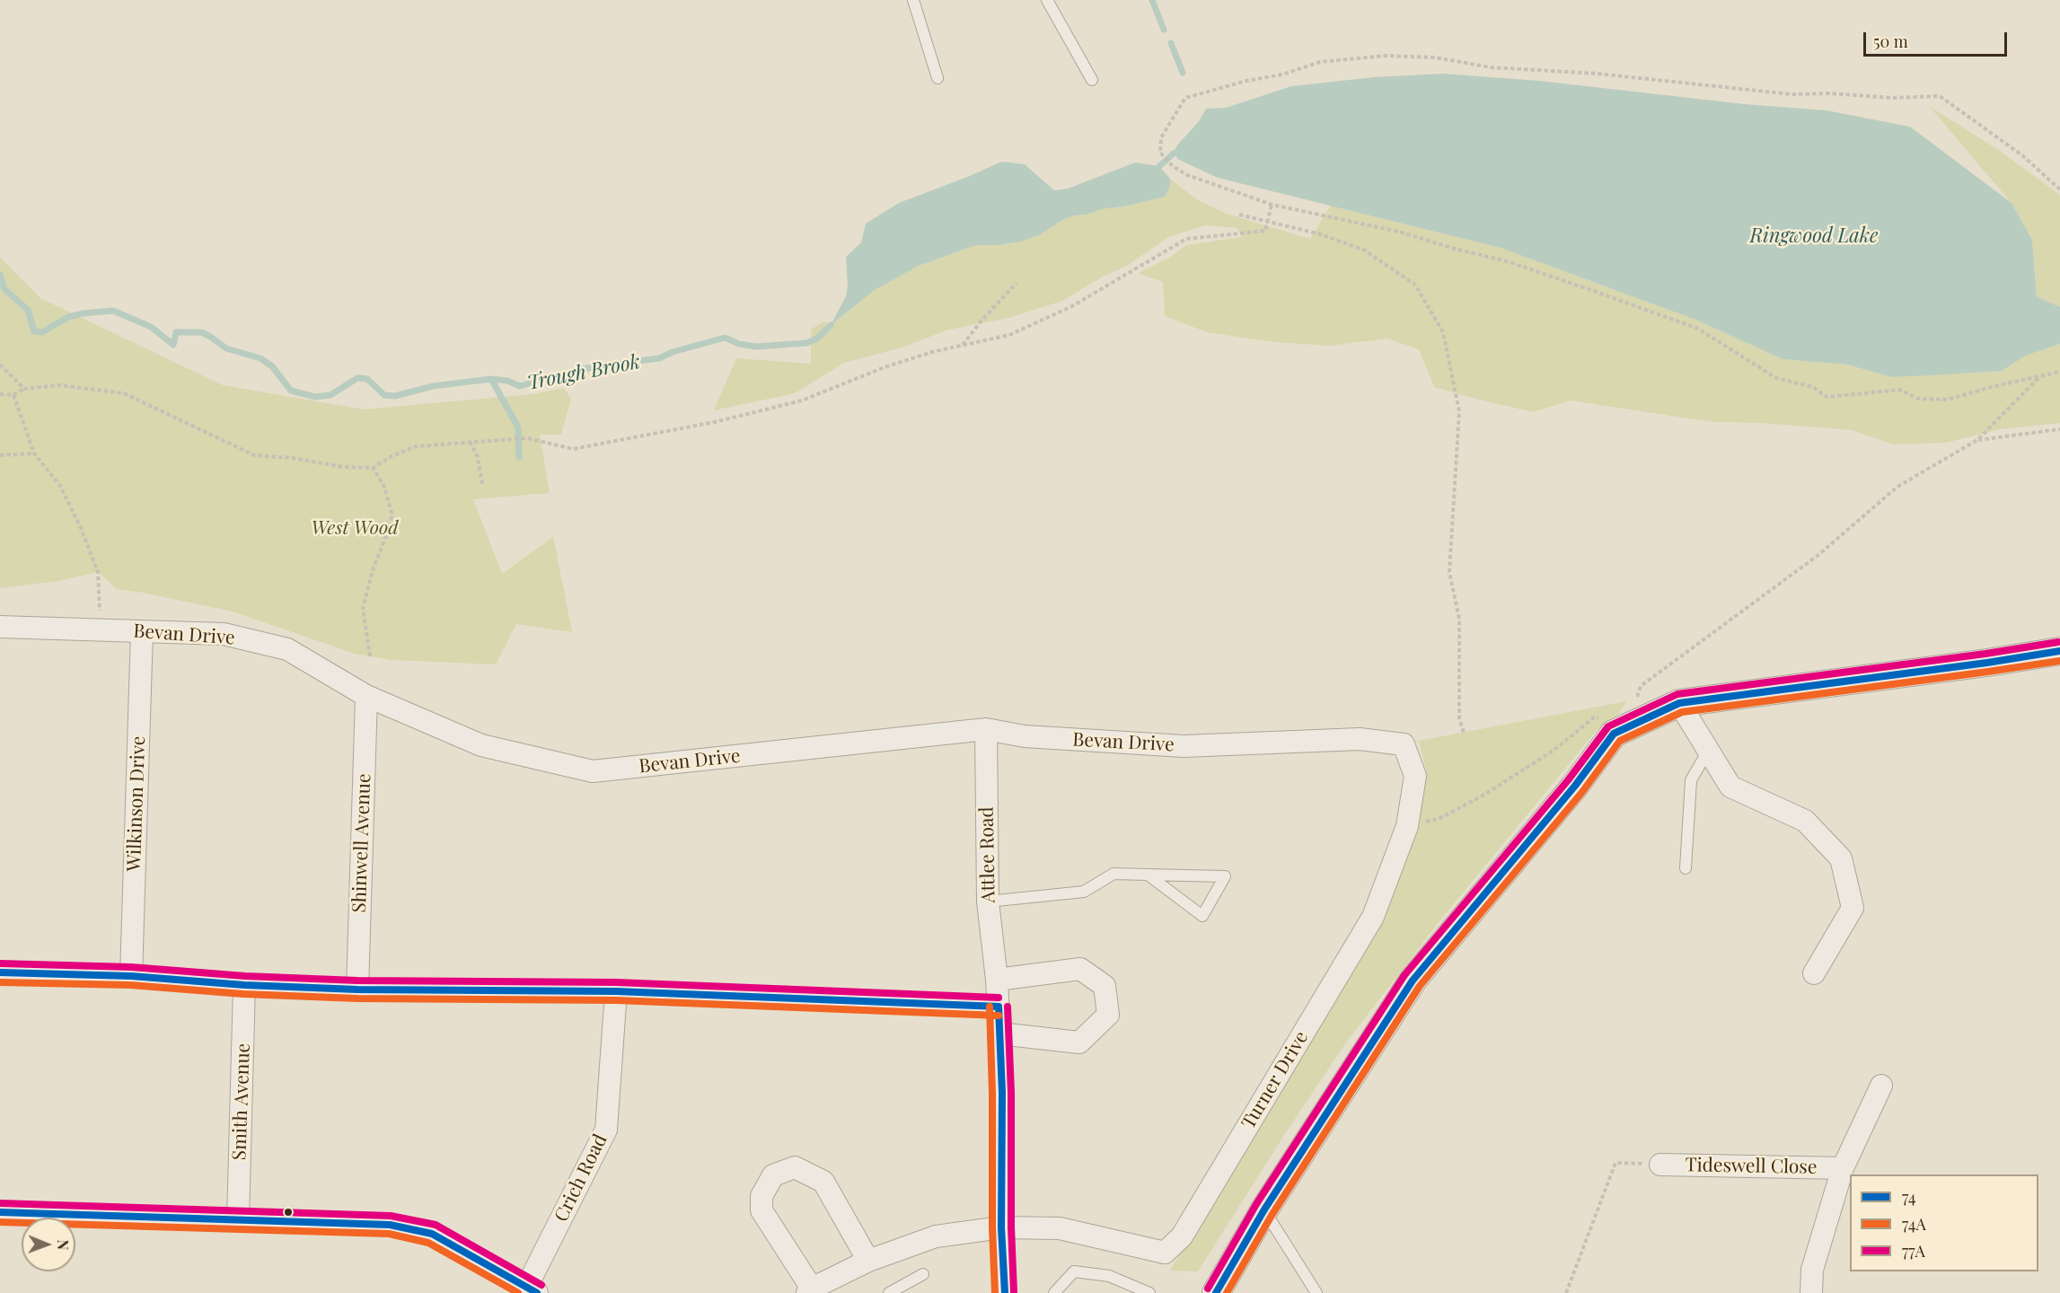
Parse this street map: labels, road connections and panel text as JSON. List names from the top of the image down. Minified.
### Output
{"streets":{"street":["Bevan Drive","Wilkinson Drive","Shinwell Avenue","Attlee Road","Turner Drive","Smith Avenue","Tideswell Close","Crich Road"]},"crossings":[["Bevan Drive","Wilkinson Drive"],["Bevan Drive","Shinwell Avenue"],["Bevan Drive","Attlee Road"],["Bevan Drive","Turner Drive"],["Attlee Road","Turner Drive"]],"water":["Ringwood Lake","Trough Brook"],"parks":["West Wood"],"lines":["transit line 77A","transit line 74","transit line 74A"],"legend":["74","74A","77A"],"scale_bar":"50 m","north":"right"}
